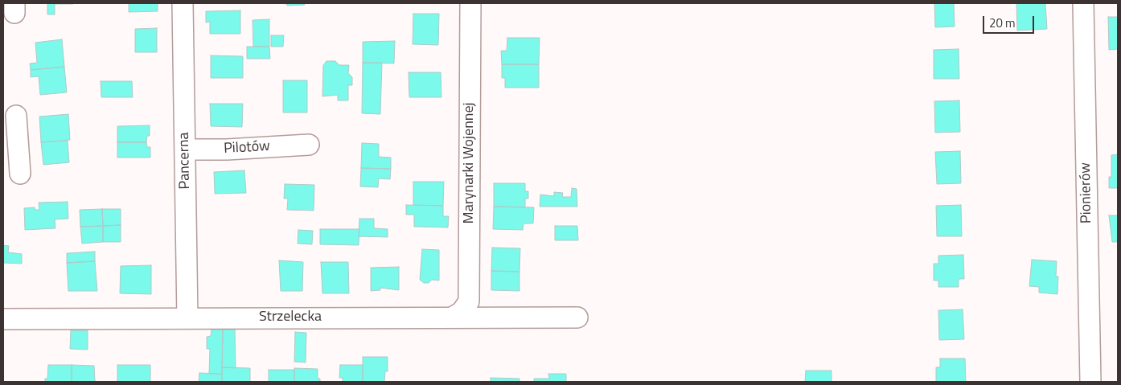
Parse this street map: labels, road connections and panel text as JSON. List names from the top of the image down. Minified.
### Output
{"streets":{"street":["Pilotów","Pancerna","Marynarki Wojennej","Pionierów","Strzelecka"]},"crossings":[["Pilotów","Pancerna"],["Pancerna","Strzelecka"],["Marynarki Wojennej","Strzelecka"]],"scale_bar":"20 m"}
